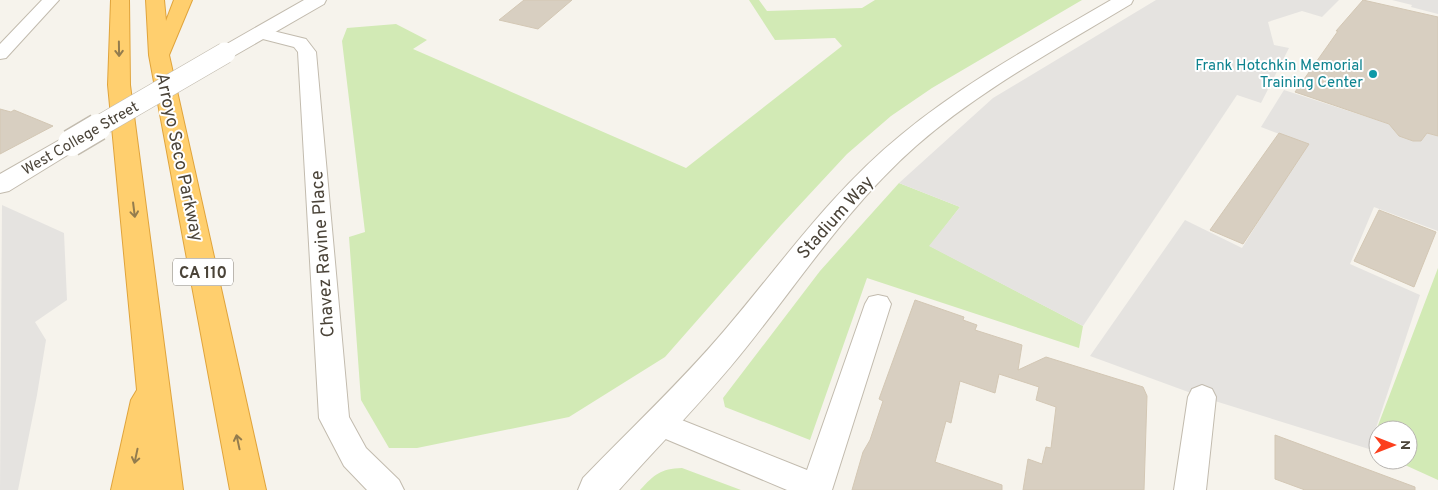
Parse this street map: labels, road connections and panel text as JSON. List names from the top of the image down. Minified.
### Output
{"streets":{"highway":["Arroyo Seco Parkway","CA 110"],"street":["West College Street","Stadium Way","Chavez Ravine Place"]},"crossings":[["West College Street","Chavez Ravine Place"]],"places":["Frank Hotchkin Memorial Training Center"],"north":"right"}
